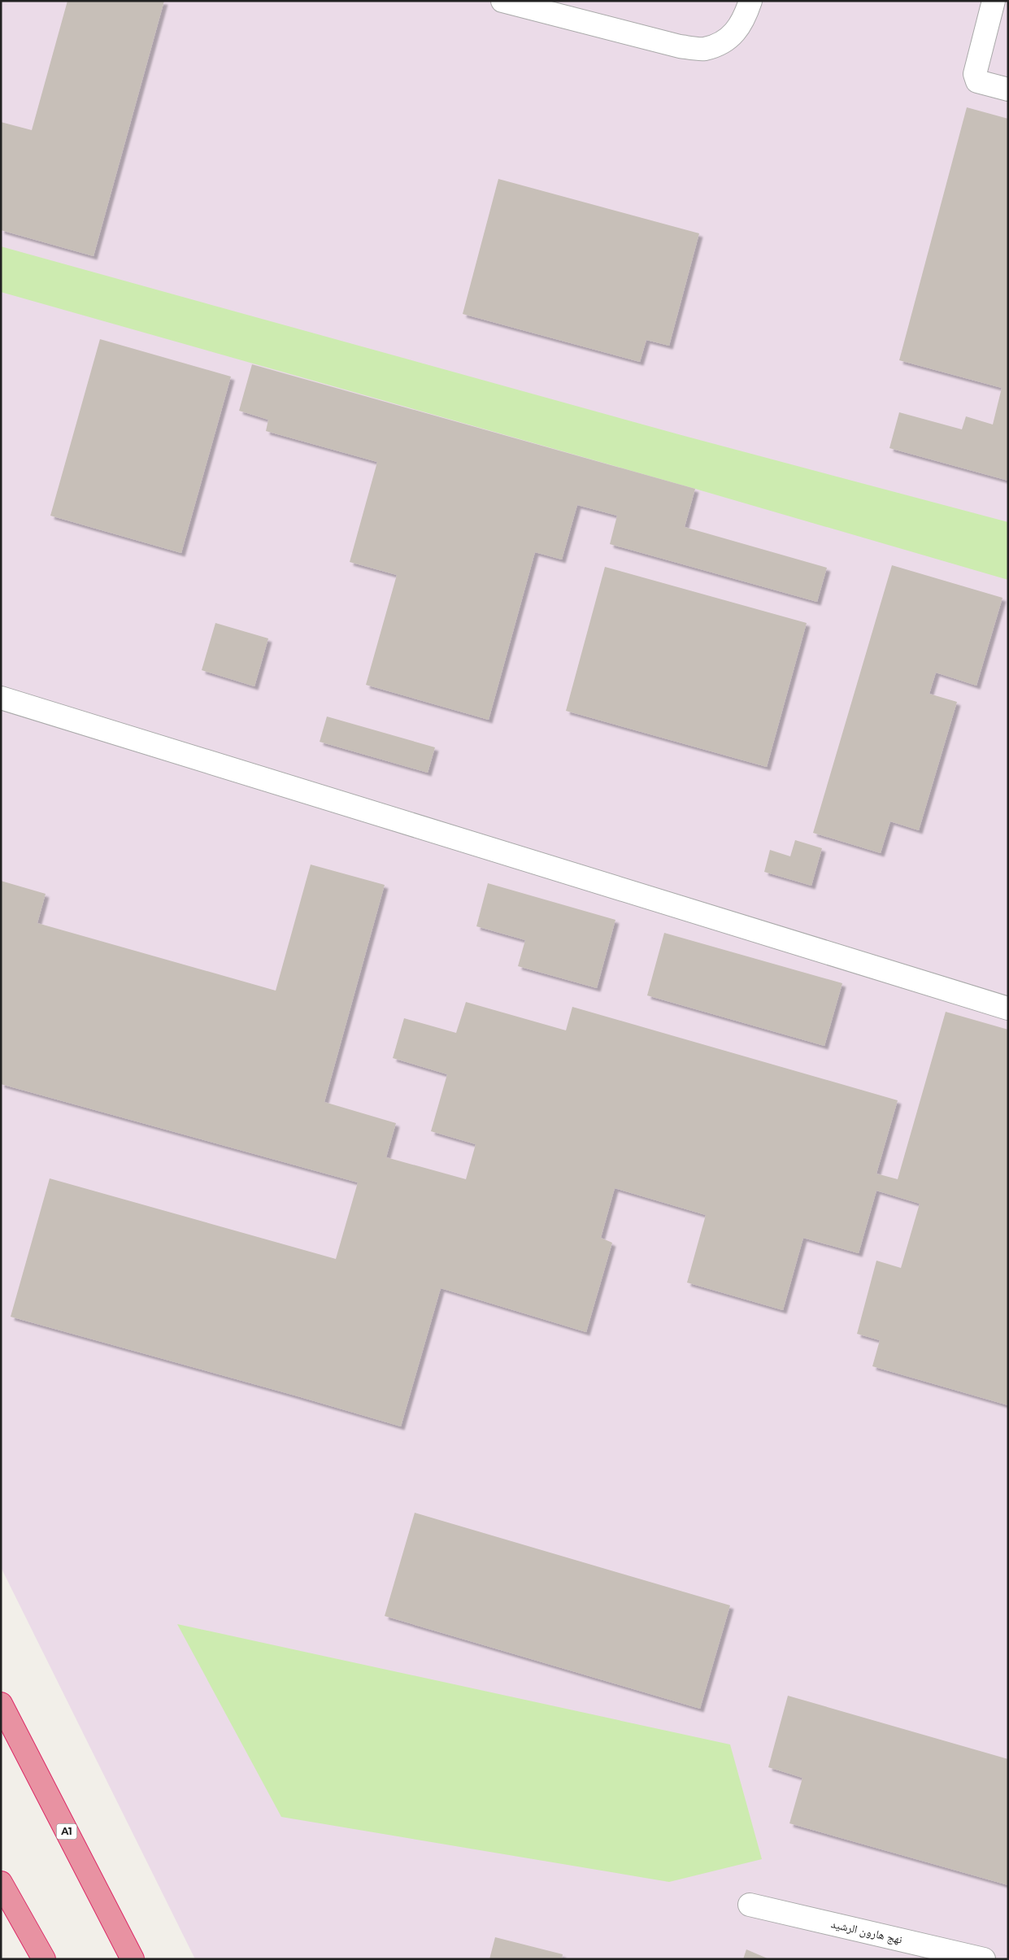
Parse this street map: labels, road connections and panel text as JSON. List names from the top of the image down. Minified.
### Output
{"streets":{"highway":["A1"],"street":["نهج هارون الرشيد"]}}
